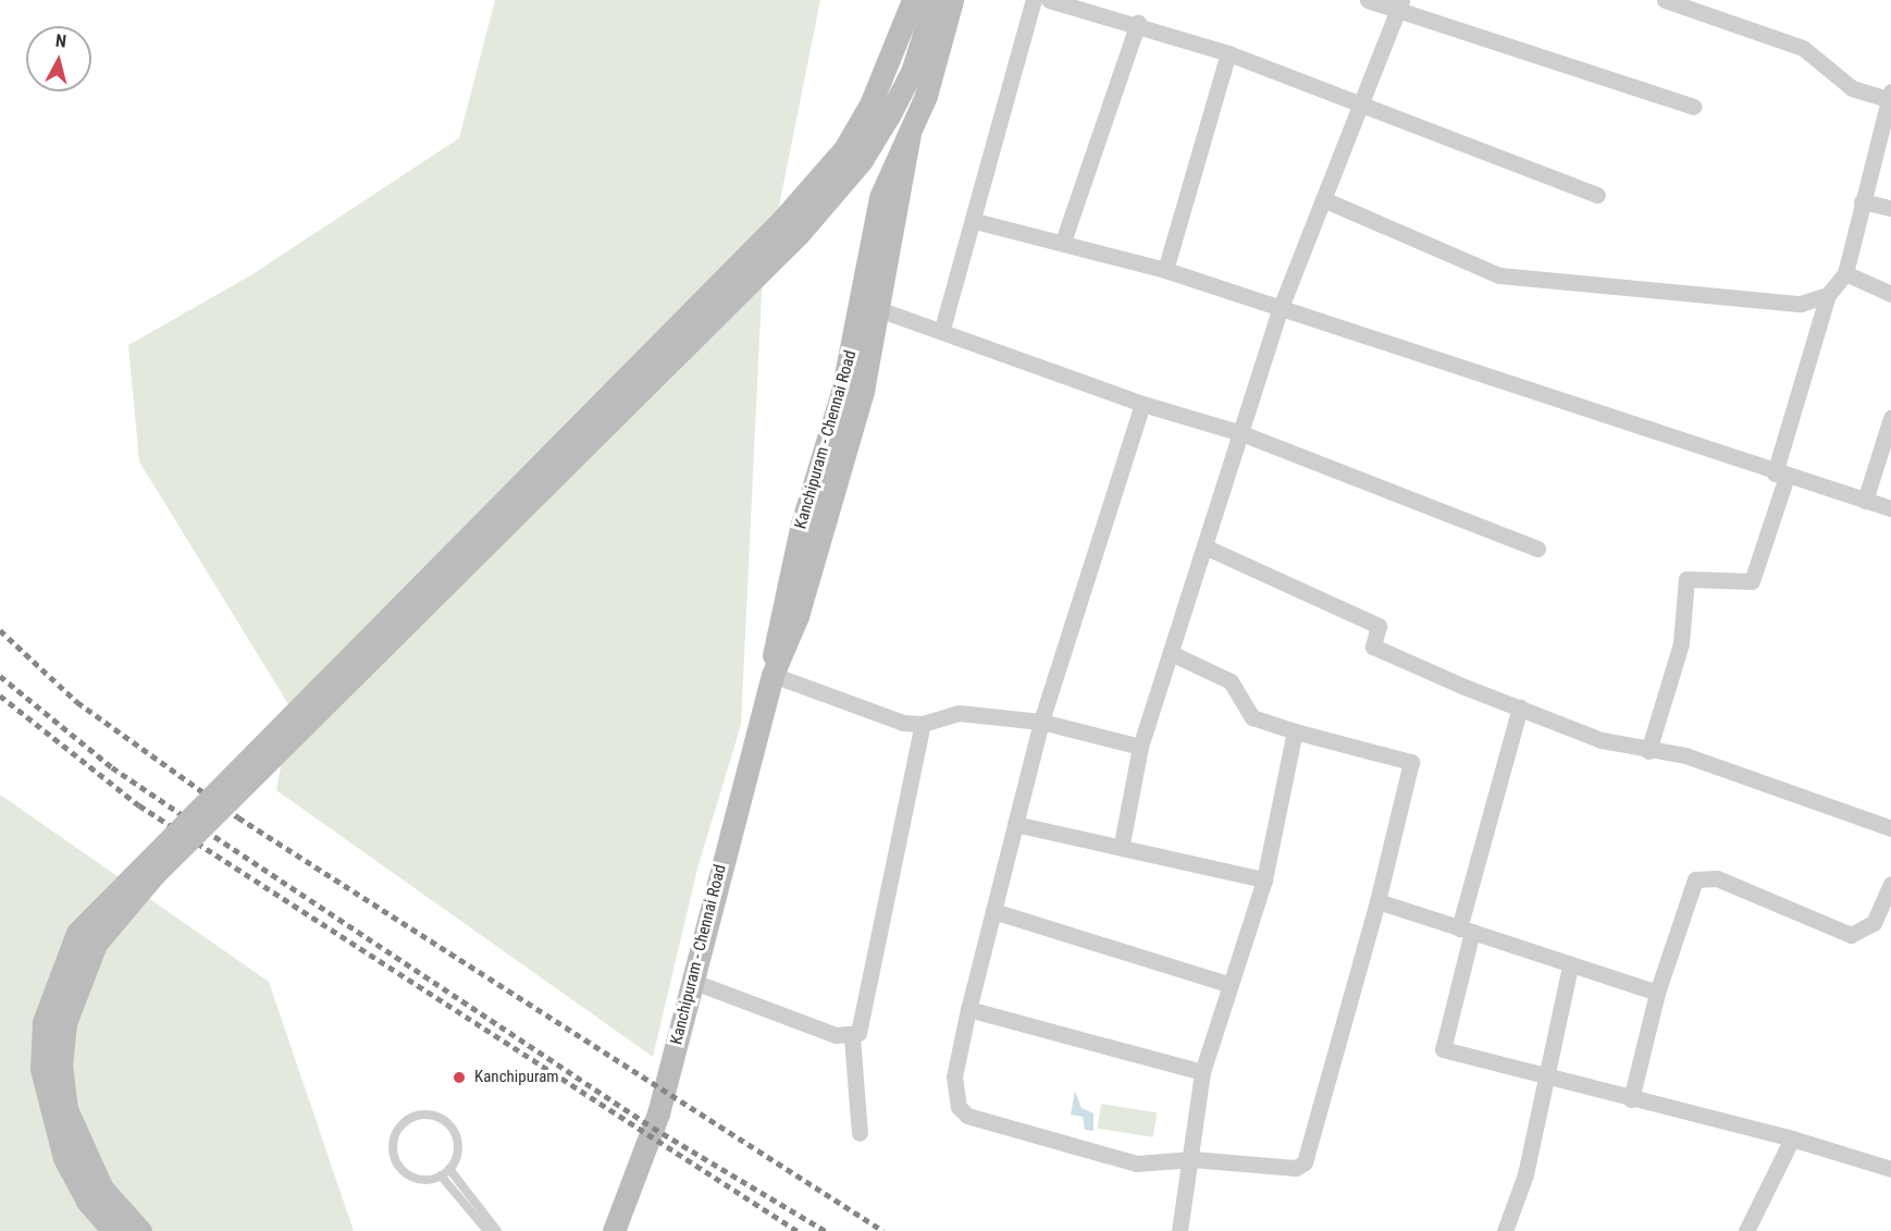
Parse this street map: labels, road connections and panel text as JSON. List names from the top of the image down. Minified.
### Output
{"streets":{"main road":["Kanchipuram - Chennai Road"]},"places":["Kanchipuram"],"north":"top"}
